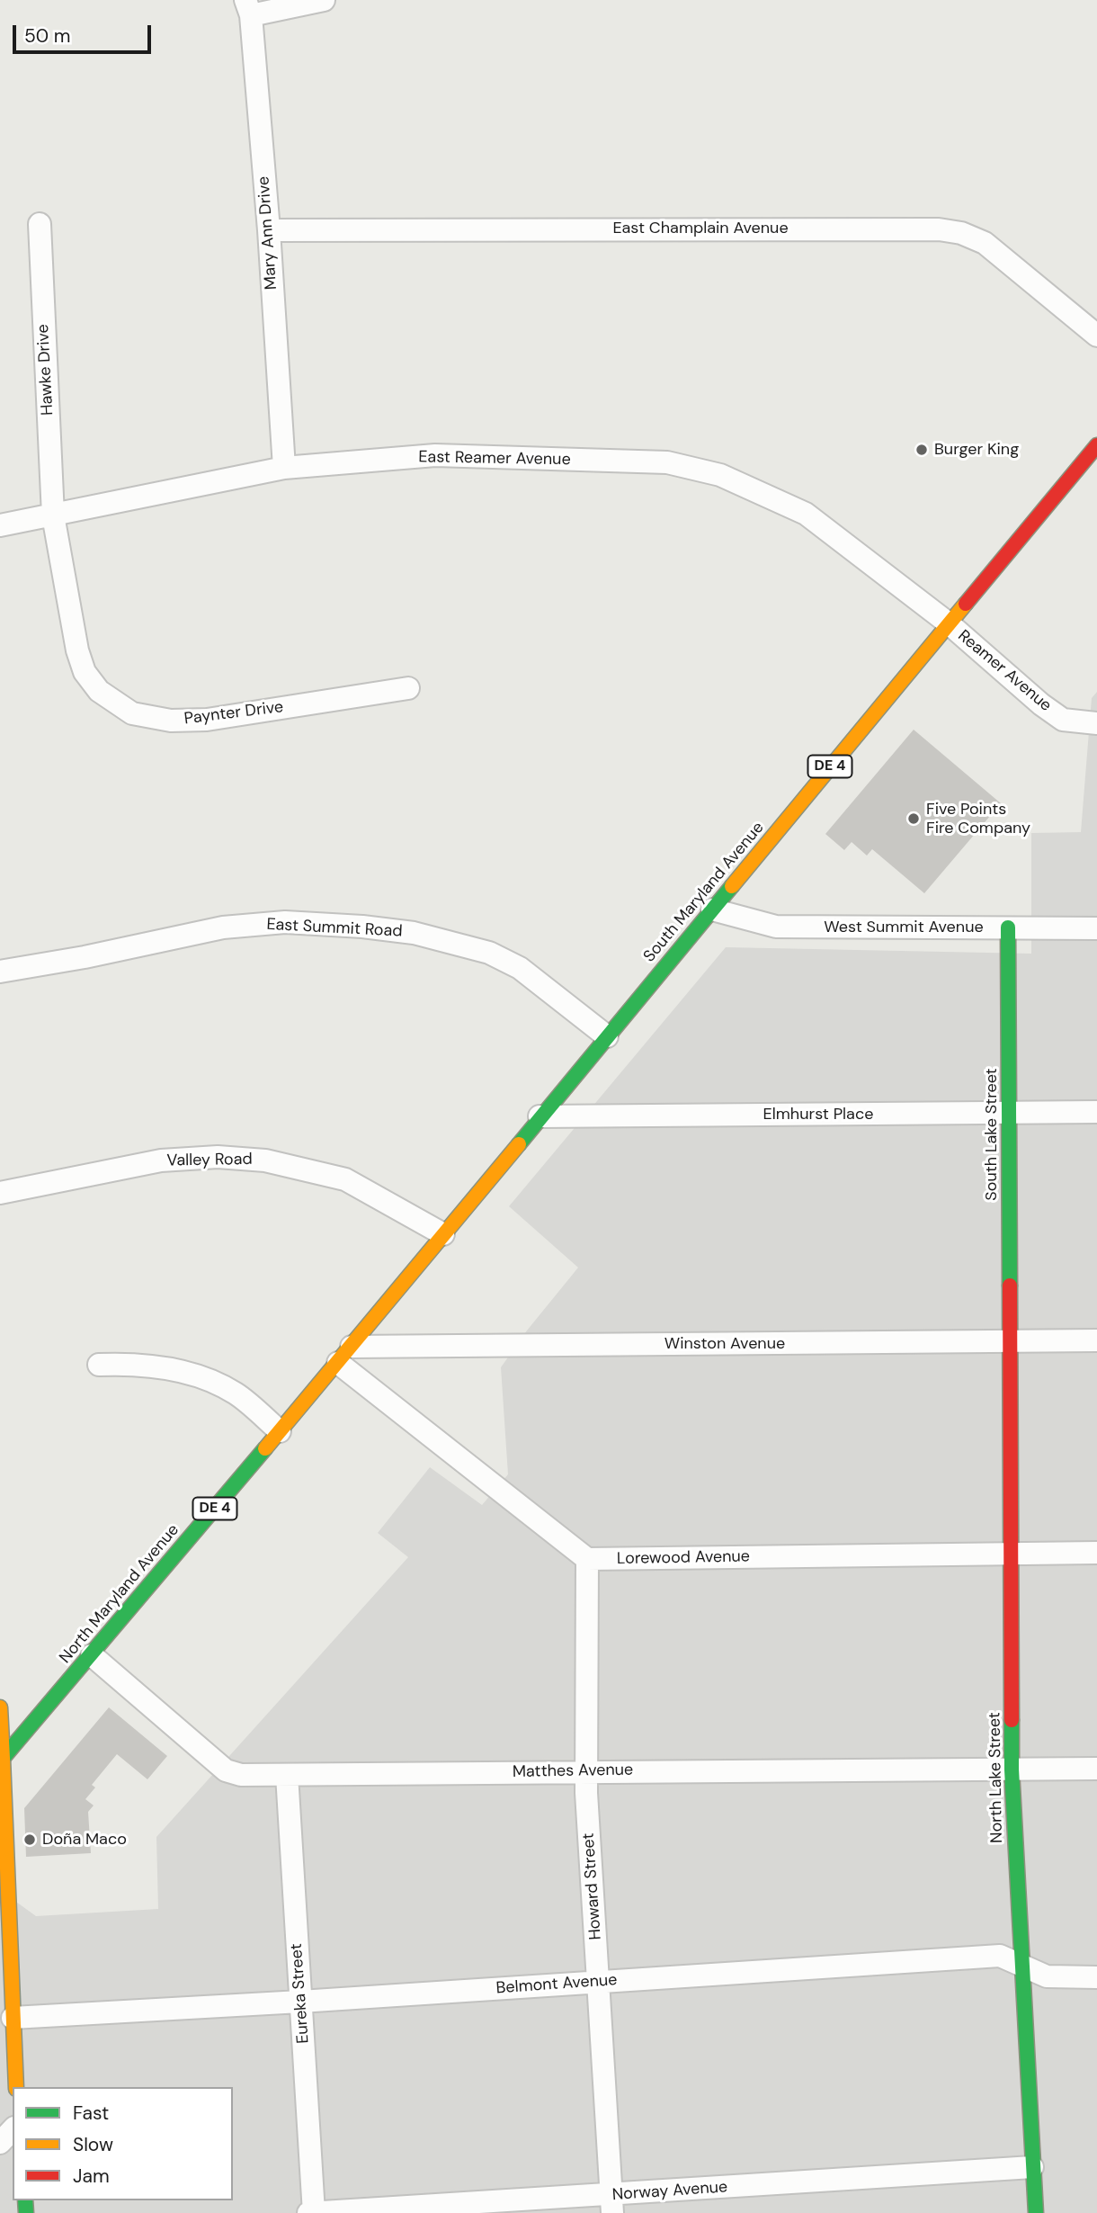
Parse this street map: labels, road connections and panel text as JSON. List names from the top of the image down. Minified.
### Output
{"streets":{"main road":["DE 4","South Maryland Avenue","South Lake Street","North Maryland Avenue","North Lake Street"],"street":["East Champlain Avenue","Mary Ann Drive","Hawke Drive","East Reamer Avenue","Reamer Avenue","Paynter Drive","West Summit Avenue","East Summit Road","Elmhurst Place","Valley Road","Winston Avenue","Lorewood Avenue","Matthes Avenue","Howard Street","Belmont Avenue","Eureka Street","Norway Avenue"]},"crossings":[["East Champlain Avenue","Mary Ann Drive"],["Mary Ann Drive","East Reamer Avenue"],["Hawke Drive","East Reamer Avenue"],["Hawke Drive","Paynter Drive"],["East Reamer Avenue","Reamer Avenue"],["East Reamer Avenue","Paynter Drive"],["East Reamer Avenue","South Maryland Avenue"],["Reamer Avenue","South Maryland Avenue"],["South Maryland Avenue","West Summit Avenue"],["South Maryland Avenue","East Summit Road"],["South Maryland Avenue","Elmhurst Place"],["South Maryland Avenue","Valley Road"],["South Maryland Avenue","Winston Avenue"],["South Maryland Avenue","North Maryland Avenue"],["West Summit Avenue","South Lake Street"],["Elmhurst Place","South Lake Street"],["South Lake Street","Winston Avenue"],["South Lake Street","North Lake Street"],["Winston Avenue","North Maryland Avenue"],["Winston Avenue","North Lake Street"],["Lorewood Avenue","North Lake Street"],["Lorewood Avenue","Howard Street"],["North Maryland Avenue","Matthes Avenue"],["Matthes Avenue","North Lake Street"],["Matthes Avenue","Howard Street"],["Matthes Avenue","Eureka Street"],["North Lake Street","Belmont Avenue"],["North Lake Street","Norway Avenue"],["Howard Street","Belmont Avenue"],["Howard Street","Norway Avenue"],["Belmont Avenue","Eureka Street"],["Eureka Street","Norway Avenue"]],"places":["Burger King","Five Points Fire Company","Doña Maco"],"legend":["Fast","Slow","Jam"],"scale_bar":"50 m"}
